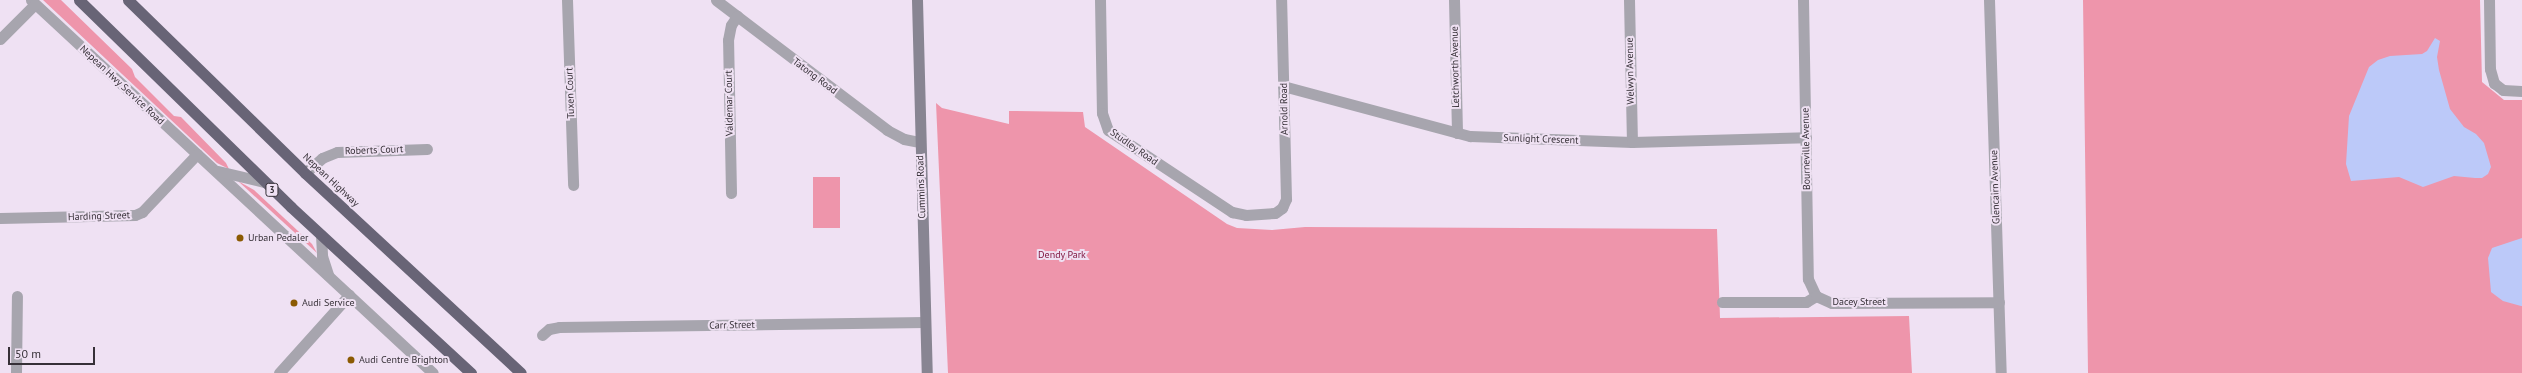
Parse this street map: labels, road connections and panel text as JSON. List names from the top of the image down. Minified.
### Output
{"streets":{"highway":["Nepean Highway","3"],"main road":["Cummins Road"],"street":["Letchworth Avenue","Welwyn Avenue","Tatong Road","Nepean Hwy Service Road","Tuxen Court","Valdemar Court","Arnold Road","Sunlight Crescent","Studley Road","Bourneville Avenue","Roberts Court","Glencairn Avenue","Harding Street","Dacey Street","Carr Street"]},"crossings":[["Letchworth Avenue","Sunlight Crescent"],["Welwyn Avenue","Sunlight Crescent"],["Tatong Road","Valdemar Court"],["Tatong Road","Cummins Road"],["Nepean Hwy Service Road","3"],["Nepean Hwy Service Road","Harding Street"],["Arnold Road","Sunlight Crescent"],["Arnold Road","Studley Road"],["Sunlight Crescent","Bourneville Avenue"],["Bourneville Avenue","Dacey Street"],["Roberts Court","Nepean Highway"],["Cummins Road","Carr Street"],["Glencairn Avenue","Dacey Street"]],"parks":["Dendy Park"],"places":["Urban Pedaler","Audi Service","Audi Centre Brighton"],"scale_bar":"50 m"}
